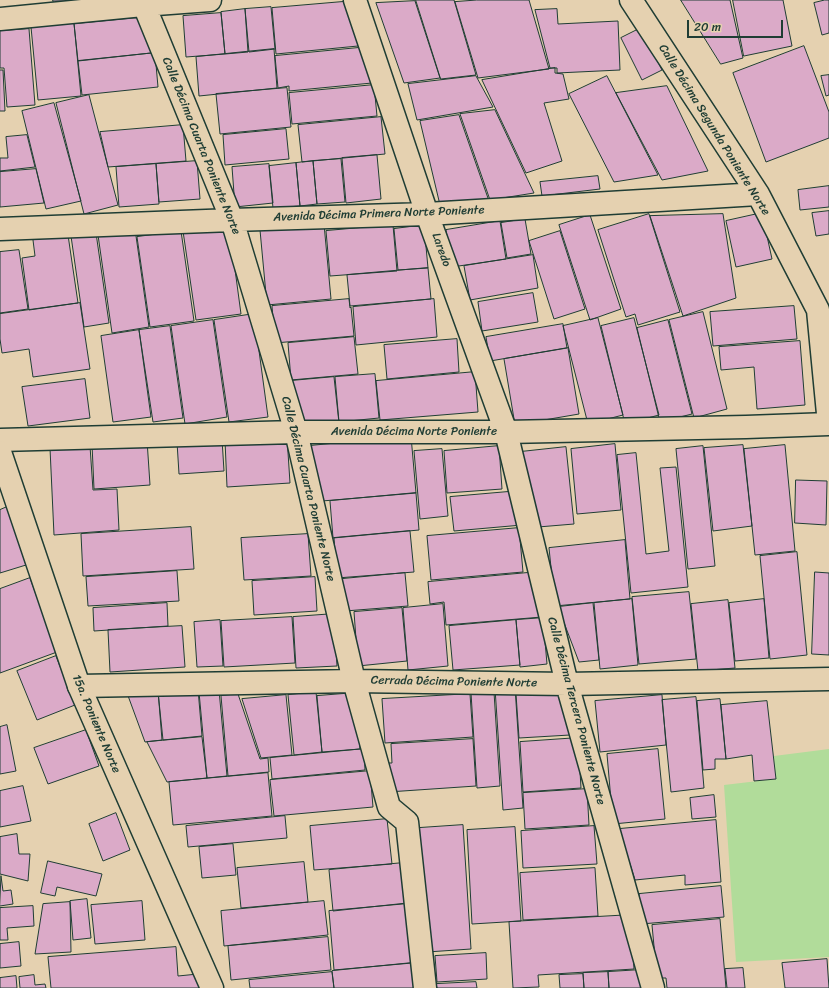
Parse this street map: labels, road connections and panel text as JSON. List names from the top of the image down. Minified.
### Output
{"streets":{"street":["Calle Décima Segunda Poniente Norte","Calle Décima Cuarta Poniente Norte","Avenida Décima Primera Norte Poniente","Laredo","Avenida Décima Norte Poniente","Cerrada Décima Poniente Norte","Calle Décima Tercera Poniente Norte","15a. Poniente Norte"]},"crossings":[["Calle Décima Segunda Poniente Norte","Avenida Décima Primera Norte Poniente"],["Calle Décima Segunda Poniente Norte","Avenida Décima Norte Poniente"],["Calle Décima Cuarta Poniente Norte","Avenida Décima Primera Norte Poniente"],["Calle Décima Cuarta Poniente Norte","Avenida Décima Norte Poniente"],["Calle Décima Cuarta Poniente Norte","Cerrada Décima Poniente Norte"],["Avenida Décima Primera Norte Poniente","Laredo"],["Laredo","Avenida Décima Norte Poniente"],["Laredo","Calle Décima Tercera Poniente Norte"],["Avenida Décima Norte Poniente","Calle Décima Tercera Poniente Norte"],["Cerrada Décima Poniente Norte","Calle Décima Tercera Poniente Norte"],["Cerrada Décima Poniente Norte","15a. Poniente Norte"]],"scale_bar":"20 m"}
